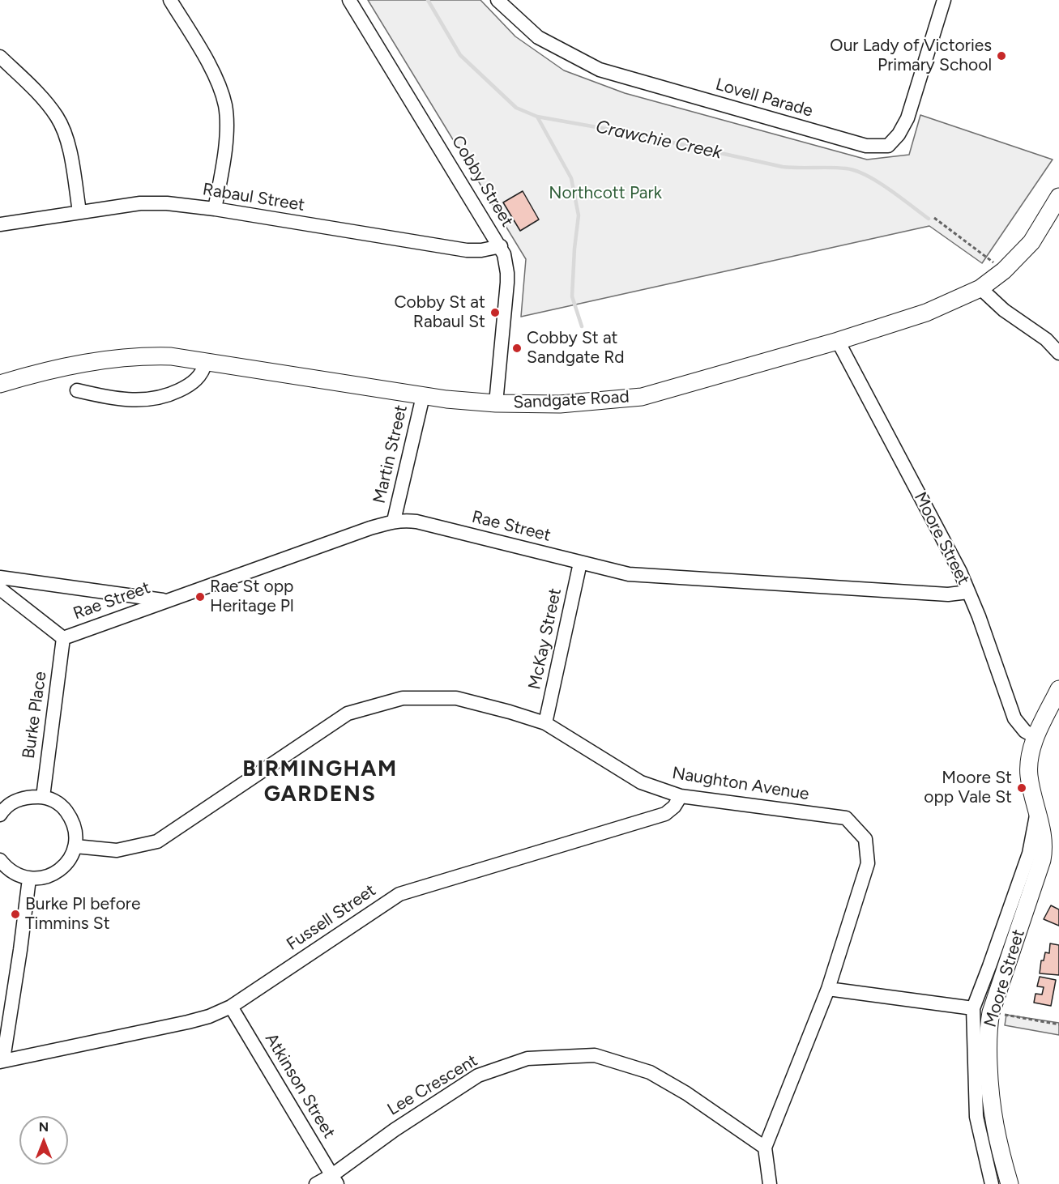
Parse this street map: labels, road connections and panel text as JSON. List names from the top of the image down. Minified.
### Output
{"streets":{"main road":["Sandgate Road","Moore Street"],"street":["Lovell Parade","Cobby Street","Rabaul Street","Martin Street","Rae Street","McKay Street","Burke Place","Naughton Avenue","Fussell Street","Lee Crescent","Atkinson Street"]},"crossings":[["Cobby Street","Rabaul Street"],["Cobby Street","Sandgate Road"],["Sandgate Road","Martin Street"],["Sandgate Road","Moore Street"],["Martin Street","Rae Street"],["Rae Street","Moore Street"],["Rae Street","McKay Street"],["Rae Street","Burke Place"],["McKay Street","Naughton Avenue"],["Naughton Avenue","Fussell Street"],["Naughton Avenue","Lee Crescent"],["Fussell Street","Atkinson Street"],["Lee Crescent","Atkinson Street"]],"districts":["BIRMINGHAM GARDENS"],"water":["Crawchie Creek"],"parks":["Northcott Park"],"places":["Our Lady of Victories Primary School","Cobby St at Rabaul St","Cobby St at Sandgate Rd","Rae St opp Heritage Pl","Moore St opp Vale St","Burke Pl before Timmins St"],"north":"top"}
